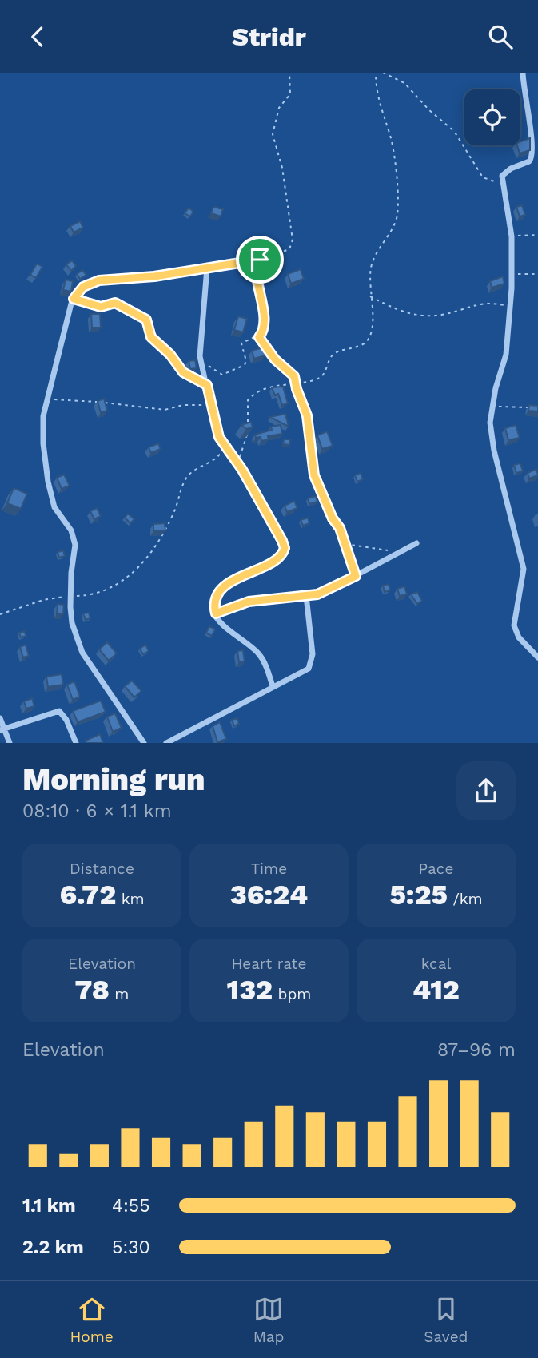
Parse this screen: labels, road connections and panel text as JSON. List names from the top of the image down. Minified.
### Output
{"page":{"header":"Stridr","heading":["Morning run","08:10 · 6 × 1.1 km"],"stats":[["Distance","6.72 km"],["Time","36:24"],["Pace","5:25 /km"],["Elevation","78 m"],["Heart rate","132 bpm"],["kcal","412"]],"chart":["Elevation","87–96 m"],"list":[{"name":"1.1 km","note":"4:55"},{"name":"2.2 km","note":"5:30"}],"tabs":["Home","Map","Saved"]}}
